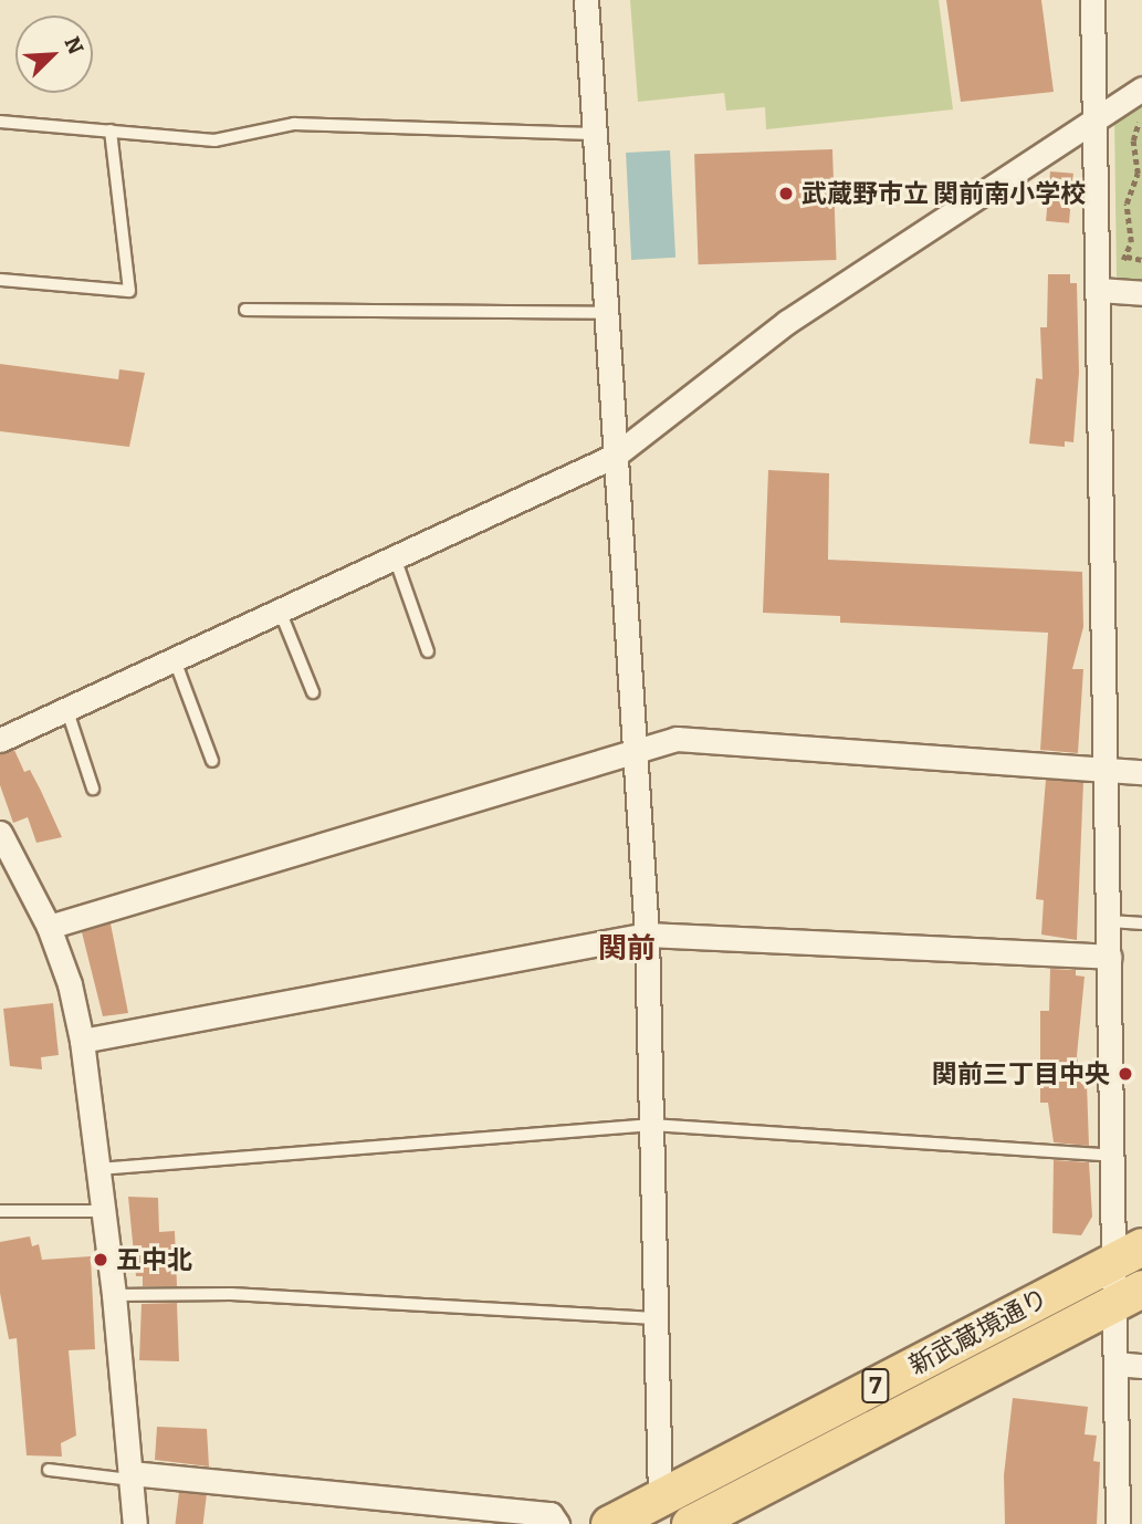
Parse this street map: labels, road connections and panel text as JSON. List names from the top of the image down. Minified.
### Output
{"streets":{"main road":["新武蔵境通り","7"]},"districts":["関前"],"places":["武蔵野市立 関前南小学校","関前三丁目中央","五中北"],"north":"top right"}
